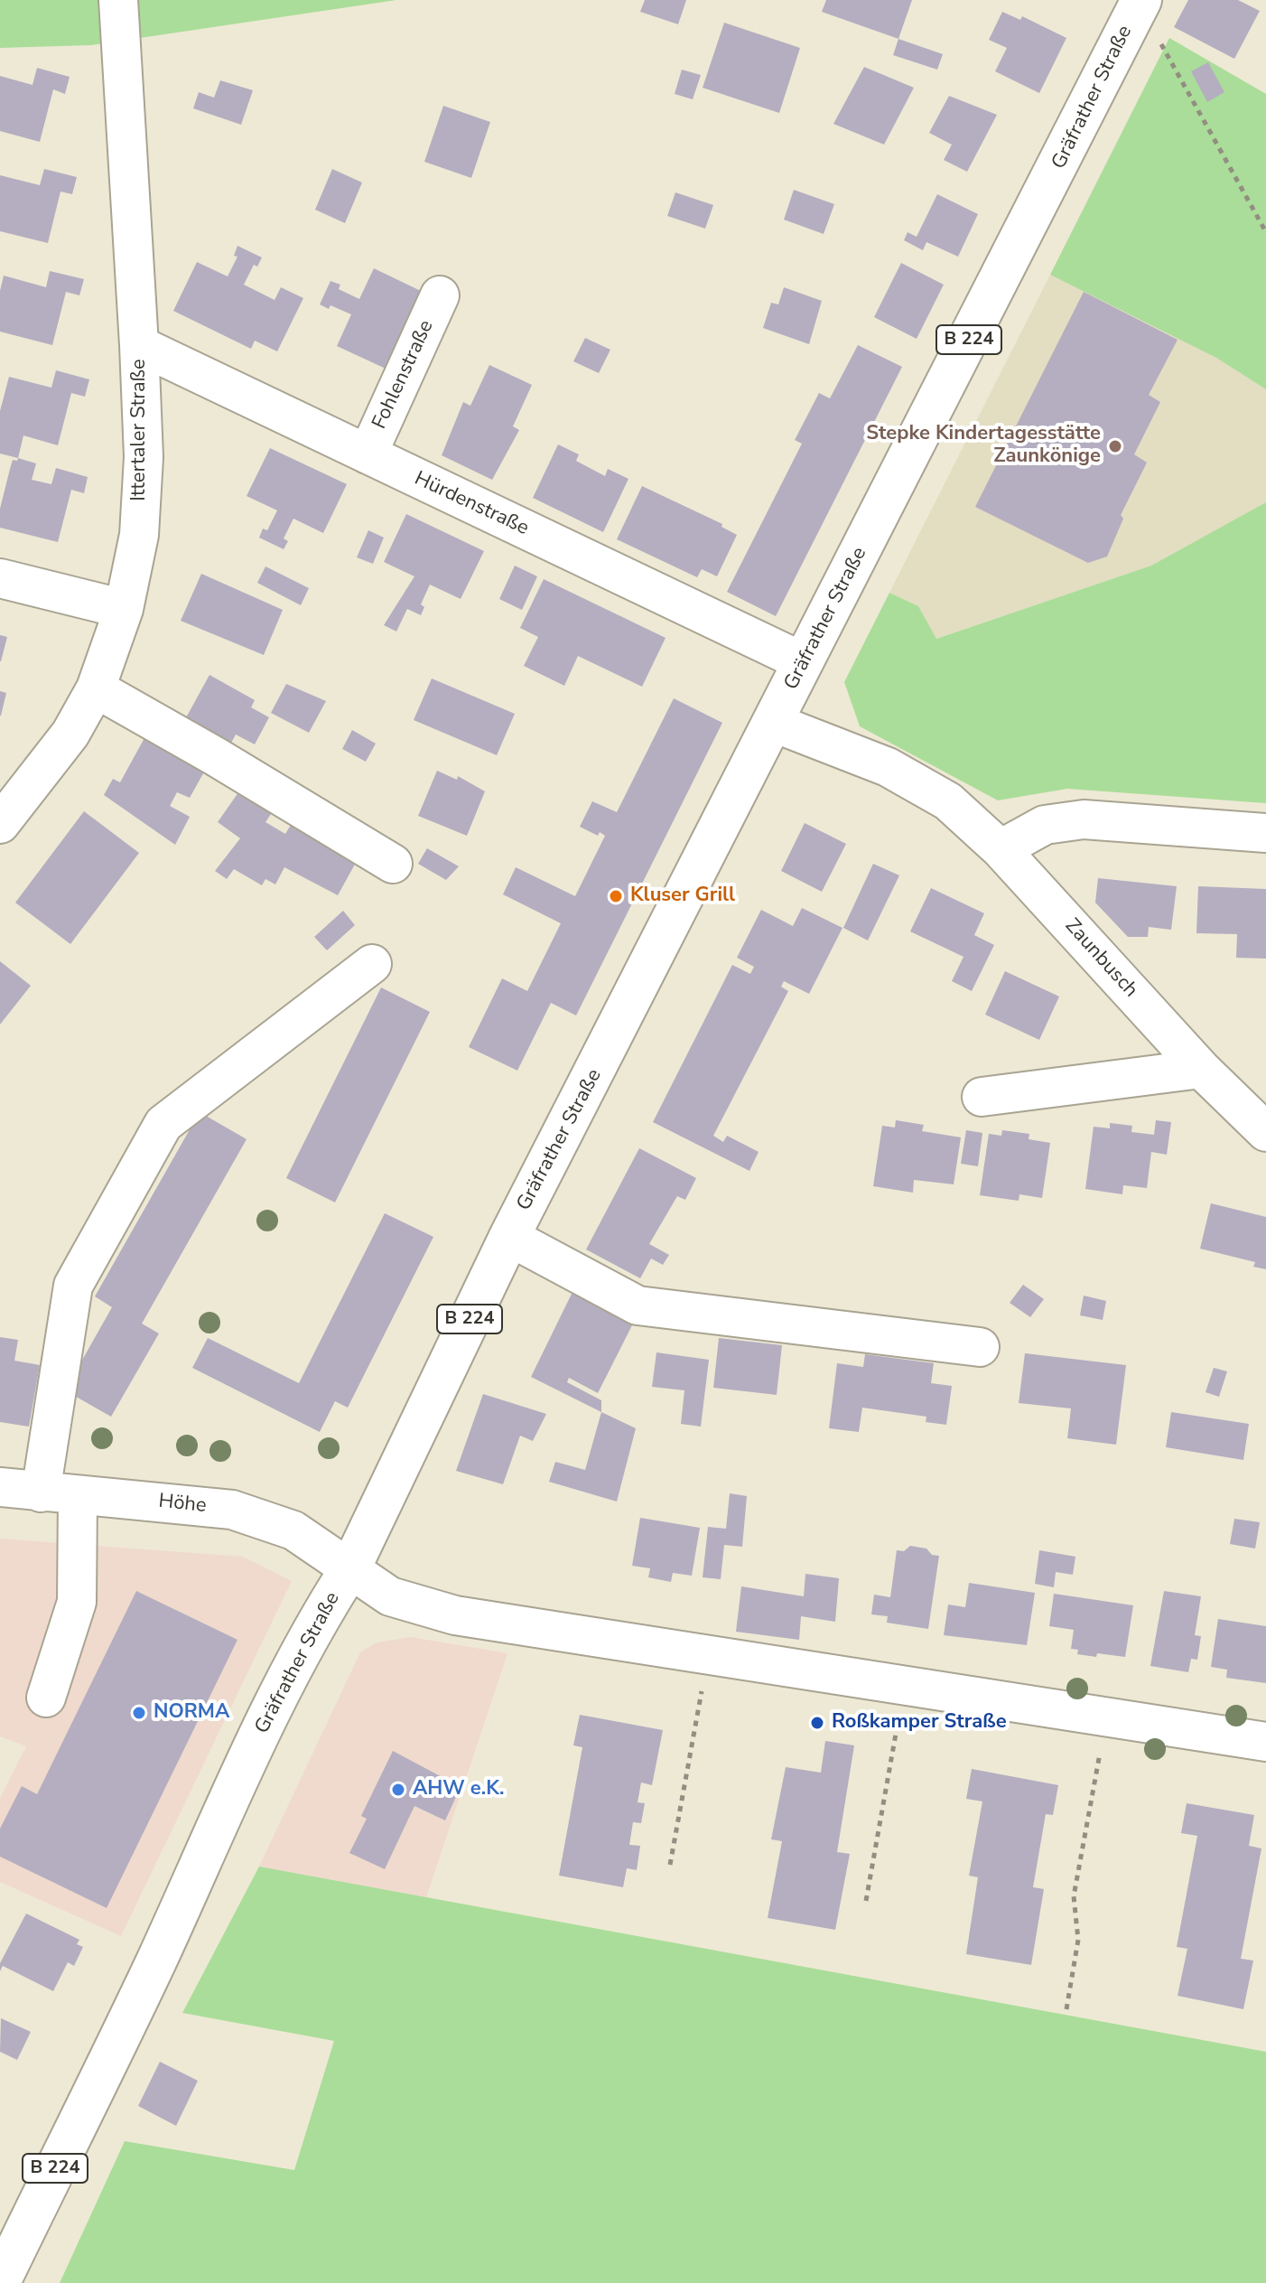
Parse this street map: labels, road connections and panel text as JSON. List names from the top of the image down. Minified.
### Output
{"streets":{"main road":["Gräfrather Straße","B 224"],"street":["Fohlenstraße","Ittertaler Straße","Hürdenstraße","Zaunbusch","Höhe"]},"crossings":[["Gräfrather Straße","Hürdenstraße"],["Gräfrather Straße","Zaunbusch"],["Gräfrather Straße","Höhe"],["Fohlenstraße","Hürdenstraße"],["Ittertaler Straße","Hürdenstraße"]],"places":["Stepke Kindertagesstätte Zaunkönige","Kluser Grill","NORMA","Roßkamper Straße","AHW e.K."]}
